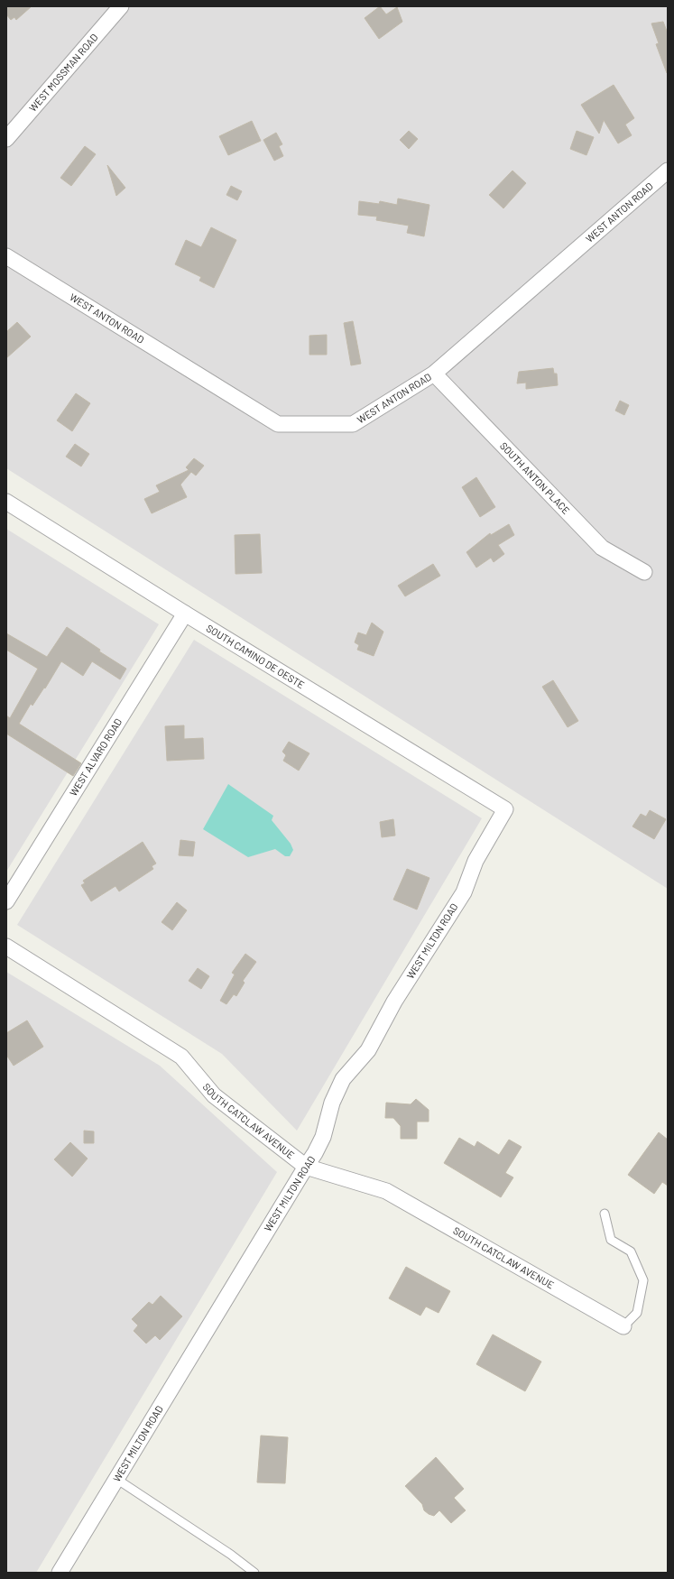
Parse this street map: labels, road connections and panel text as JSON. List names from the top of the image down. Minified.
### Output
{"streets":{"street":["WEST MOSSMAN ROAD","WEST ANTON ROAD","SOUTH ANTON PLACE","SOUTH CAMINO DE OESTE","WEST ALVARO ROAD","WEST MILTON ROAD","SOUTH CATCLAW AVENUE"]},"crossings":[["WEST ANTON ROAD","SOUTH ANTON PLACE"],["SOUTH CAMINO DE OESTE","WEST ALVARO ROAD"],["SOUTH CAMINO DE OESTE","WEST MILTON ROAD"],["WEST MILTON ROAD","SOUTH CATCLAW AVENUE"]]}
